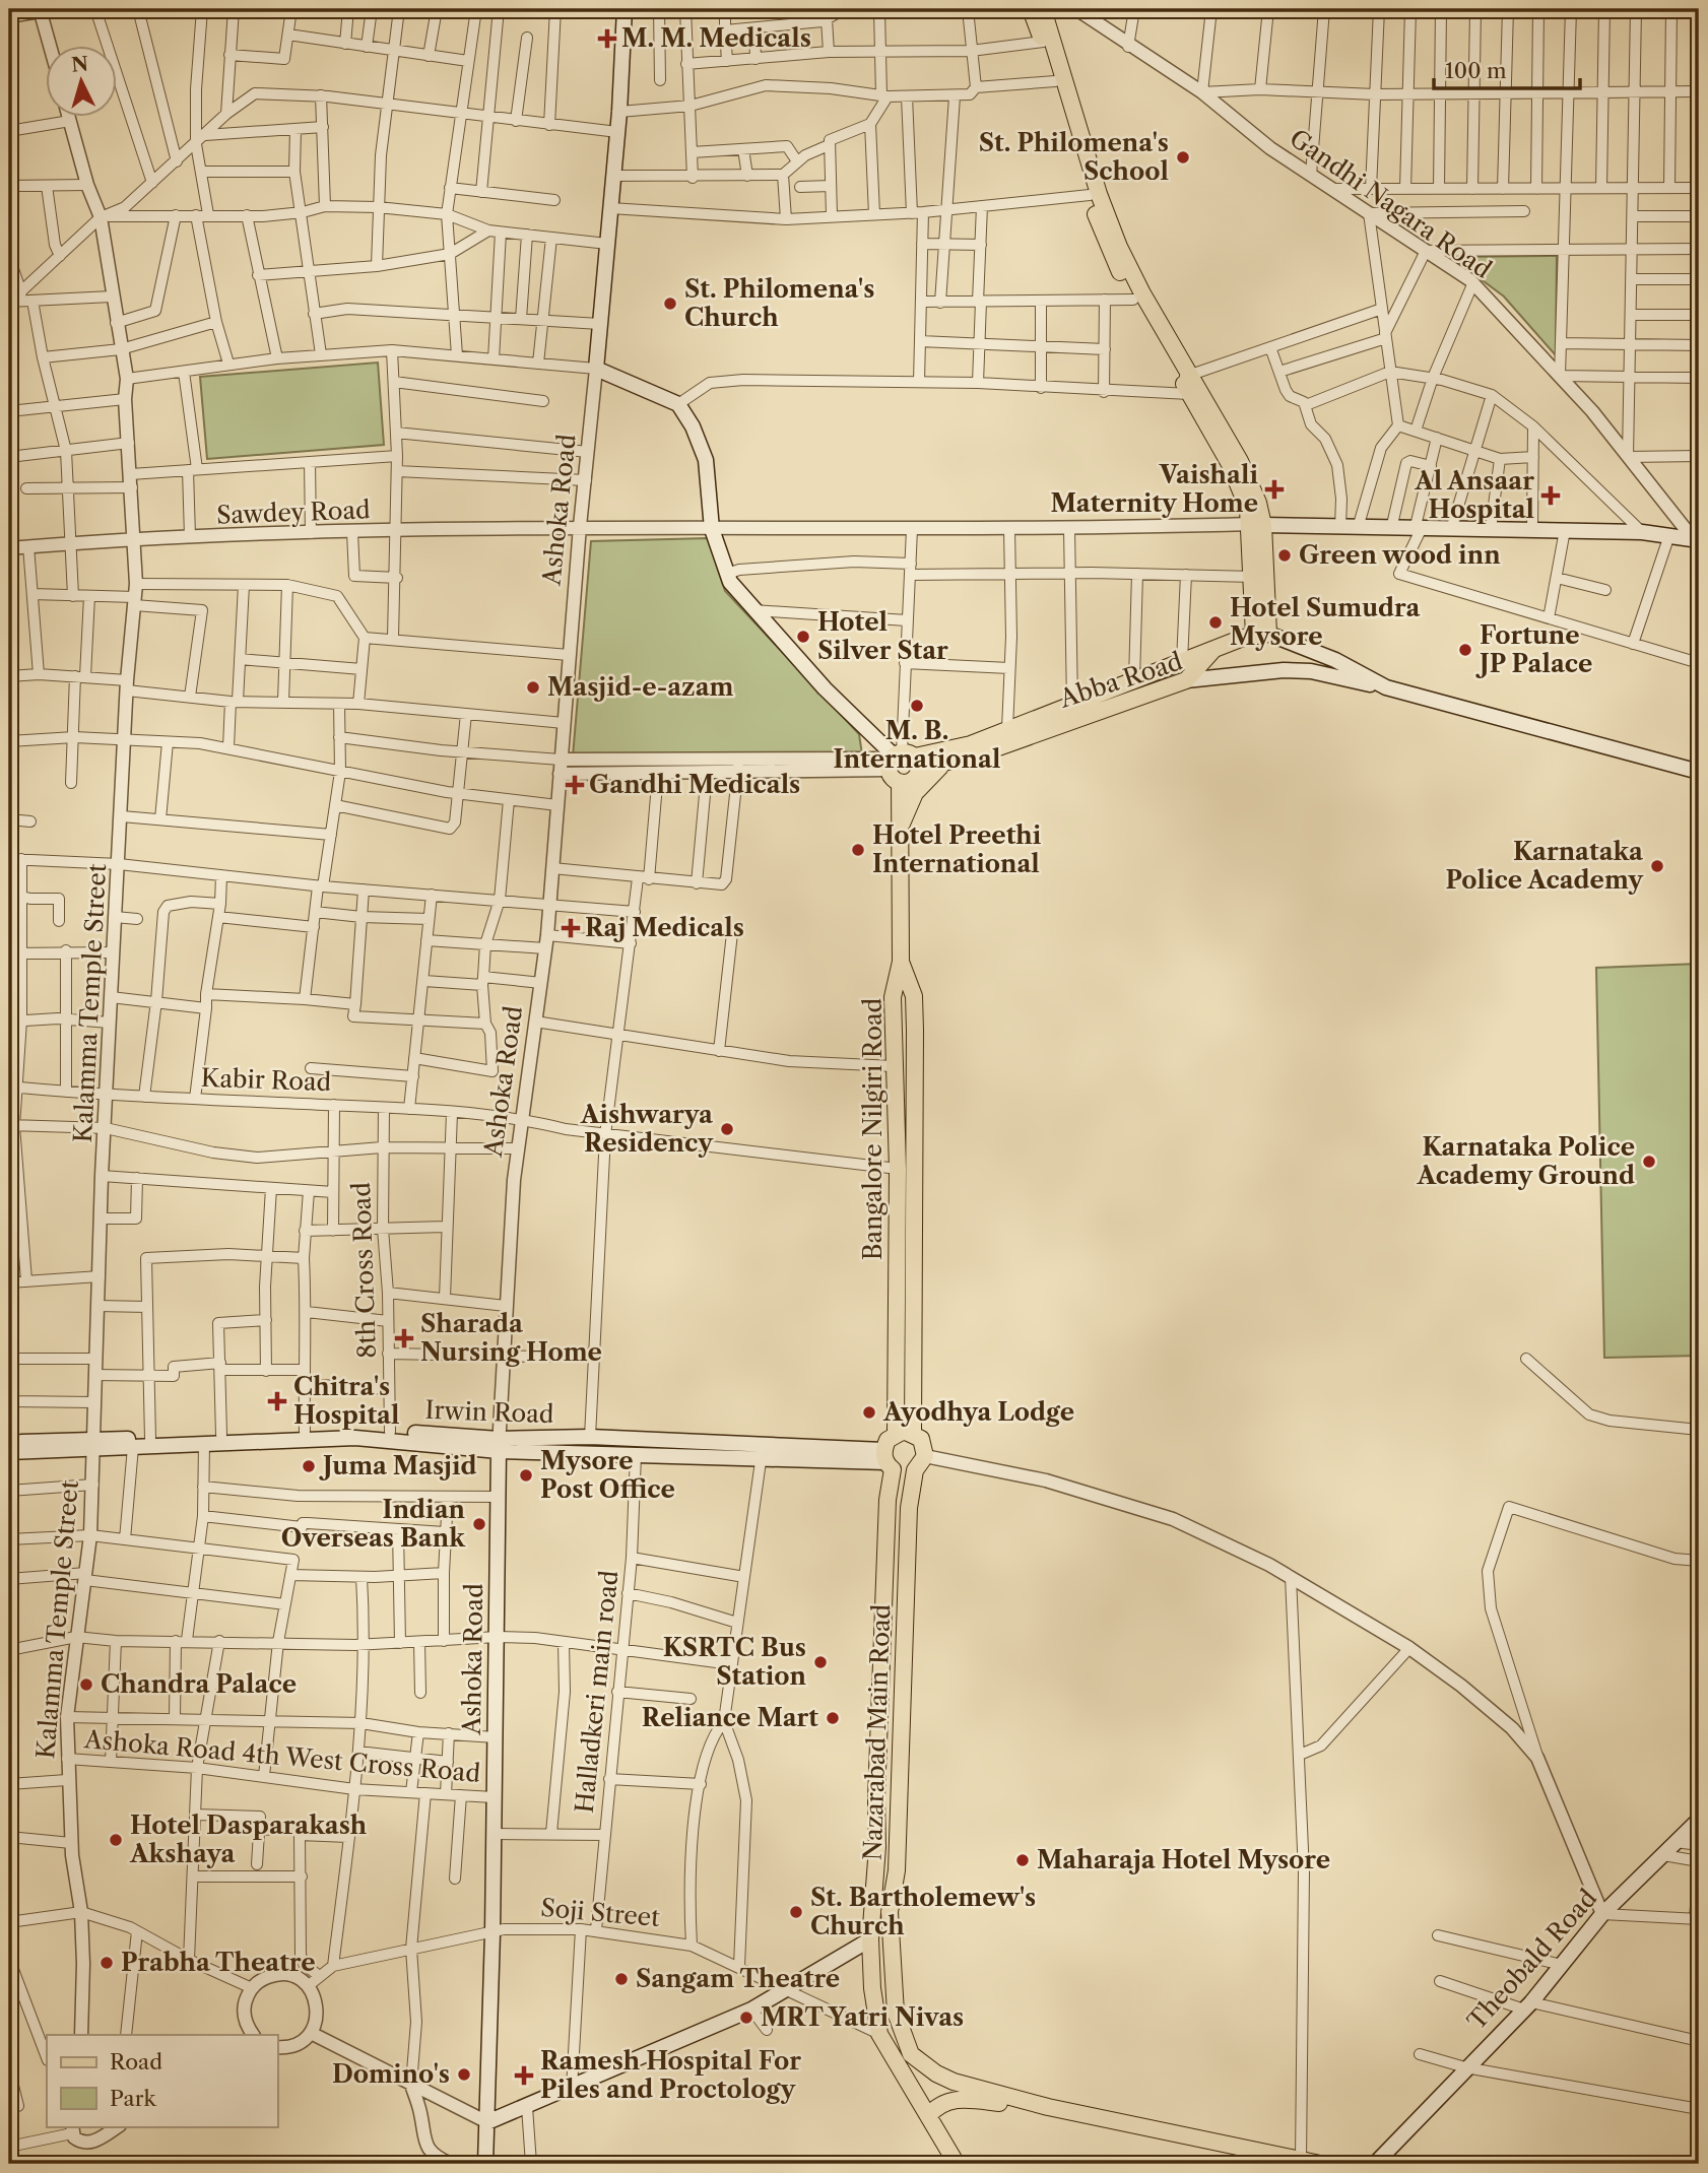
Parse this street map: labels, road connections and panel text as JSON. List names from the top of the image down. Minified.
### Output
{"streets":{"main road":["Ashoka Road","Abba Road","Bangalore Nilgiri Road","Irwin Road","Nazarabad Main Road","Theobald Road"],"street":["Gandhi Nagara Road","Sawdey Road","Kalamma Temple Street","Kabir Road","8th Cross Road","Halladkeri main road","Ashoka Road 4th West Cross Road","Soji Street"]},"crossings":[["Ashoka Road","Sawdey Road"],["Ashoka Road","Kabir Road"],["Ashoka Road","Irwin Road"],["Ashoka Road","Ashoka Road 4th West Cross Road"],["Ashoka Road","Soji Street"],["Sawdey Road","Kalamma Temple Street"],["Abba Road","Bangalore Nilgiri Road"],["Kalamma Temple Street","Kabir Road"],["Kalamma Temple Street","Irwin Road"],["Kalamma Temple Street","Ashoka Road 4th West Cross Road"],["Kabir Road","Bangalore Nilgiri Road"],["Kabir Road","8th Cross Road"],["8th Cross Road","Irwin Road"],["Irwin Road","Halladkeri main road"],["Halladkeri main road","Soji Street"]],"places":{"health":["M. M. Medicals","Vaishali Maternity Home","Al Ansaar Hospital","Gandhi Medicals","Raj Medicals","Sharada Nursing Home","Chitra's Hospital","Ramesh Hospital For Piles and Proctology"],"other":["St. Philomena's School","St. Philomena's Church","Green wood inn","Hotel Sumudra Mysore","Hotel Silver Star","Fortune JP Palace","Masjid-e-azam","M. B. International","Hotel Preethi International","Karnataka Police Academy","Aishwarya Residency","Karnataka Police Academy Ground","Ayodhya Lodge","Juma Masjid","Mysore Post Office","Indian Overseas Bank","KSRTC Bus Station","Chandra Palace","Reliance Mart","Hotel Dasparakash Akshaya","Maharaja Hotel Mysore","St. Bartholemew's Church","Prabha Theatre","Sangam Theatre","MRT Yatri Nivas","Domino's"]},"legend":["Road","Park"],"scale_bar":"100 m","north":"top"}
